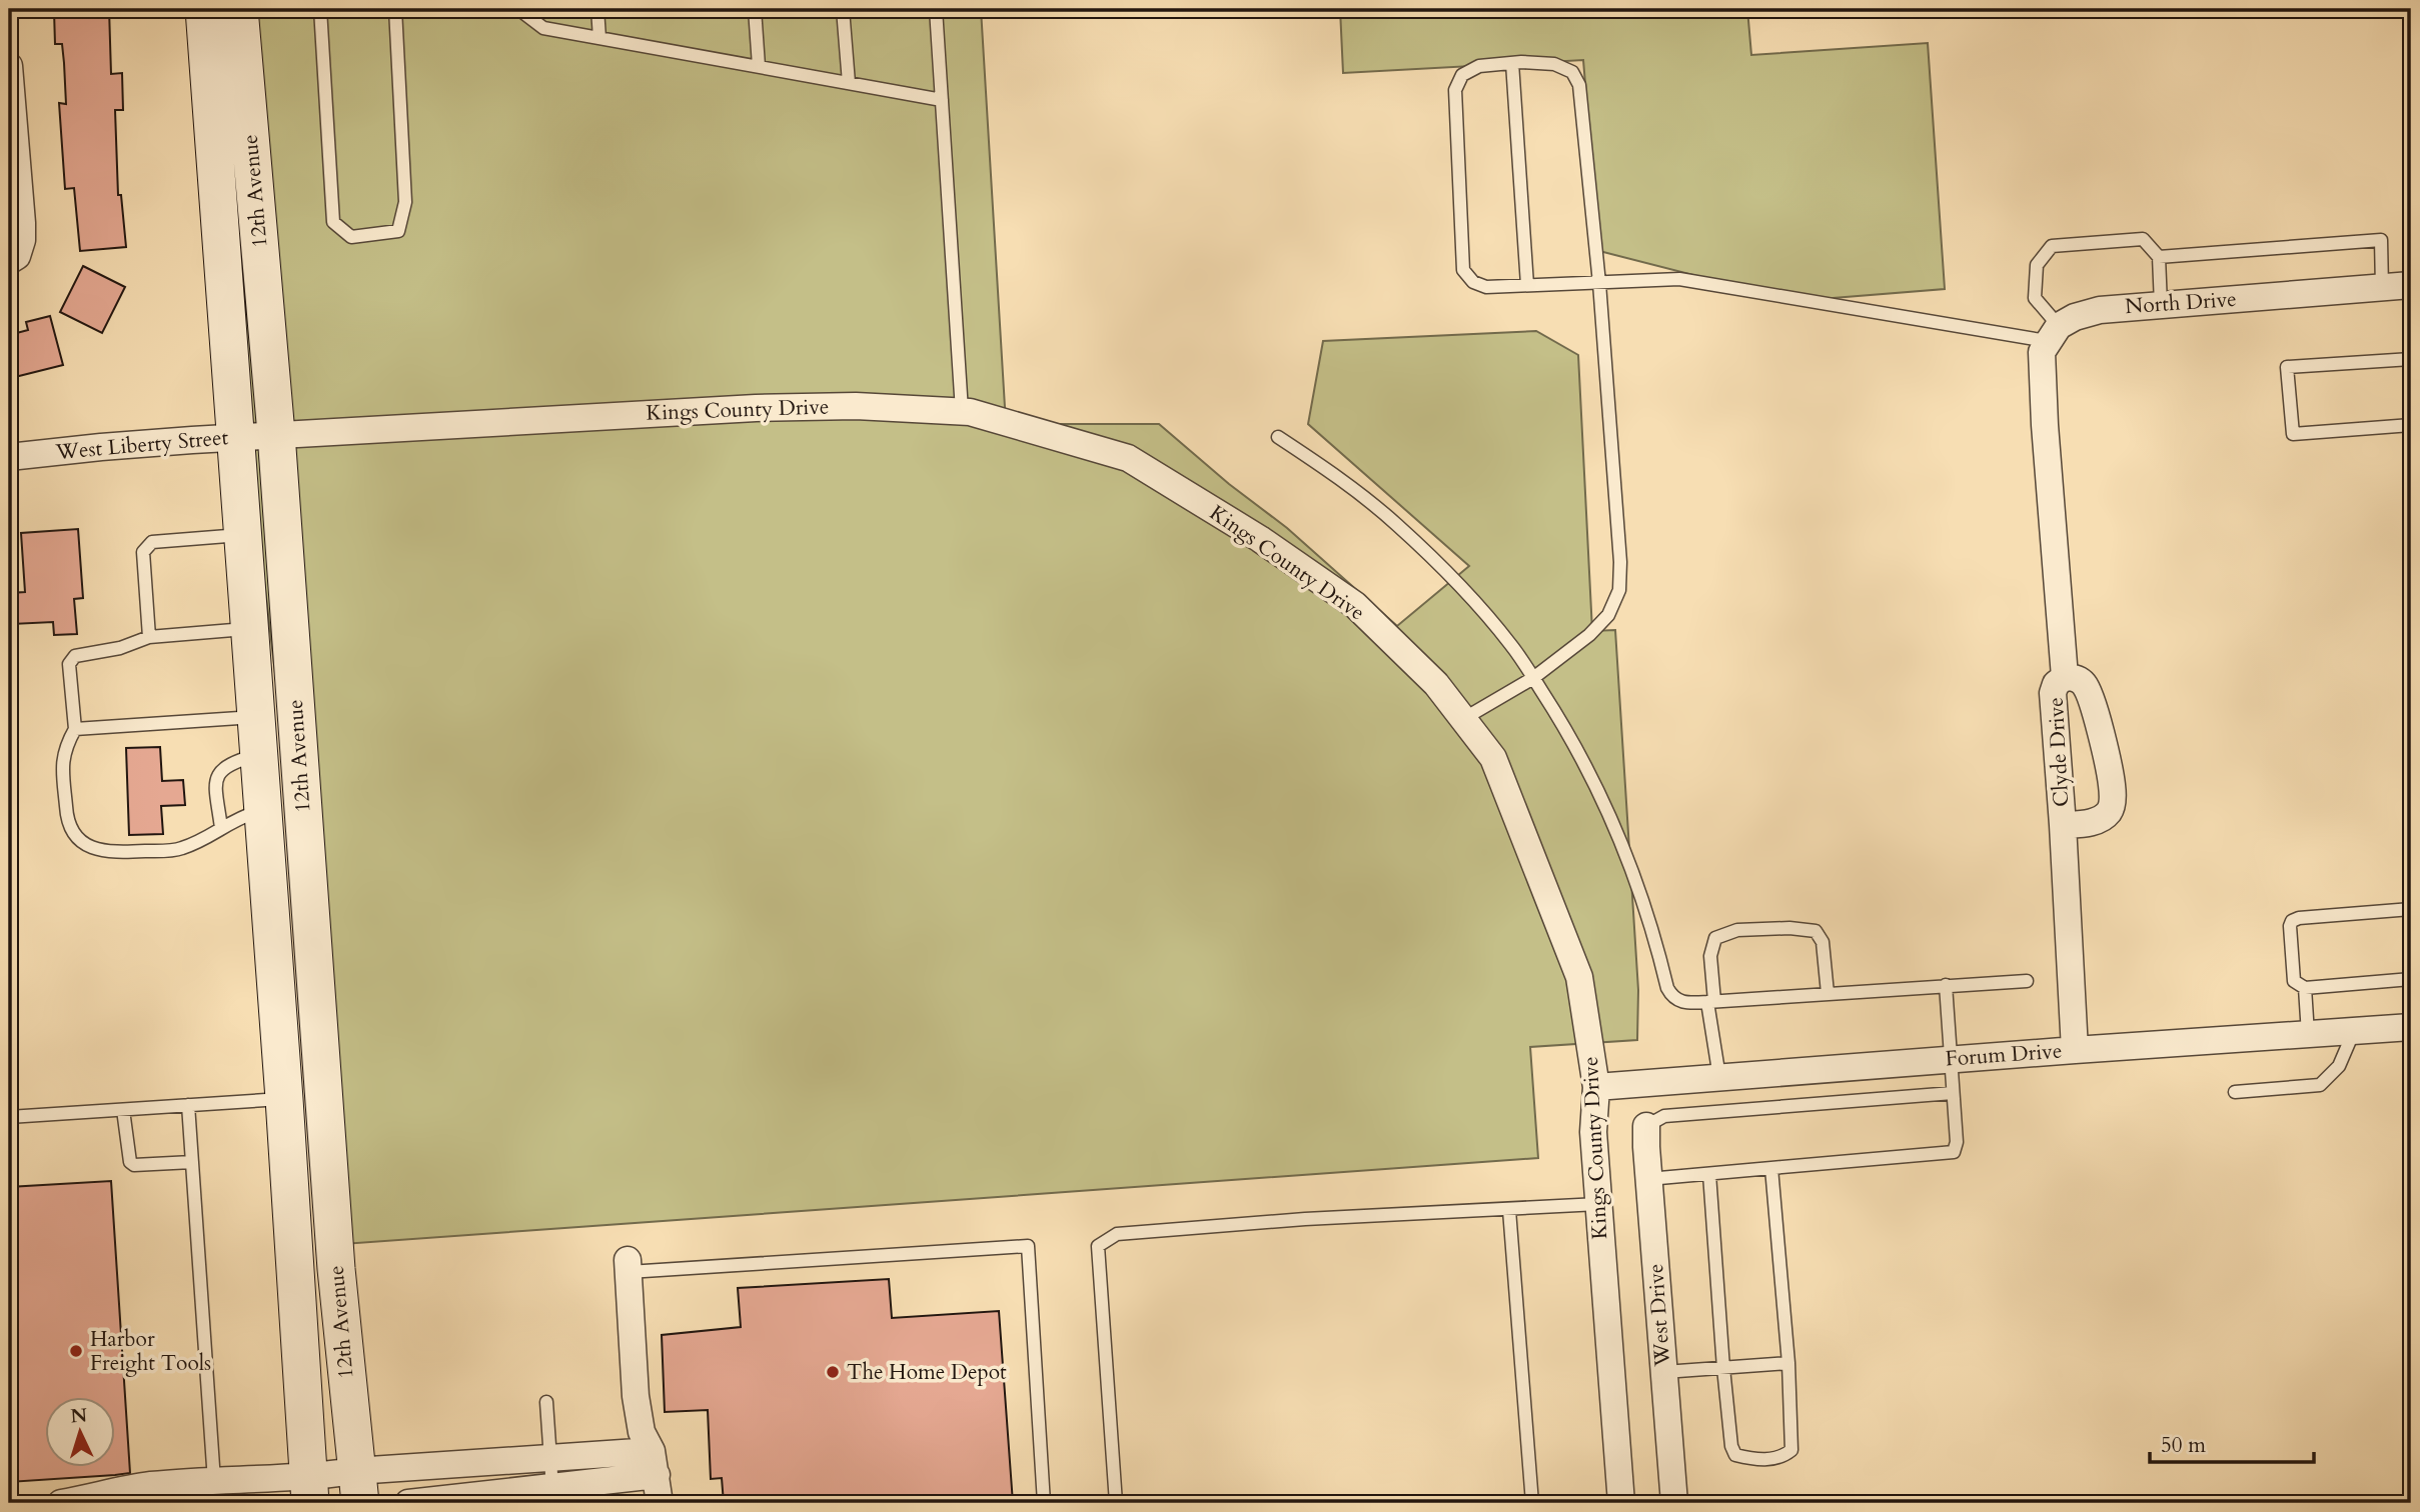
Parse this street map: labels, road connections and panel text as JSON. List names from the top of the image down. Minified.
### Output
{"streets":{"main road":["12th Avenue"],"street":["North Drive","Kings County Drive","West Liberty Street","Clyde Drive","Forum Drive","West Drive"]},"crossings":[["12th Avenue","Kings County Drive"],["12th Avenue","West Liberty Street"],["Kings County Drive","West Liberty Street"],["Kings County Drive","Forum Drive"],["Clyde Drive","Forum Drive"]],"places":["Harbor Freight Tools","The Home Depot"],"scale_bar":"50 m","north":"top"}
